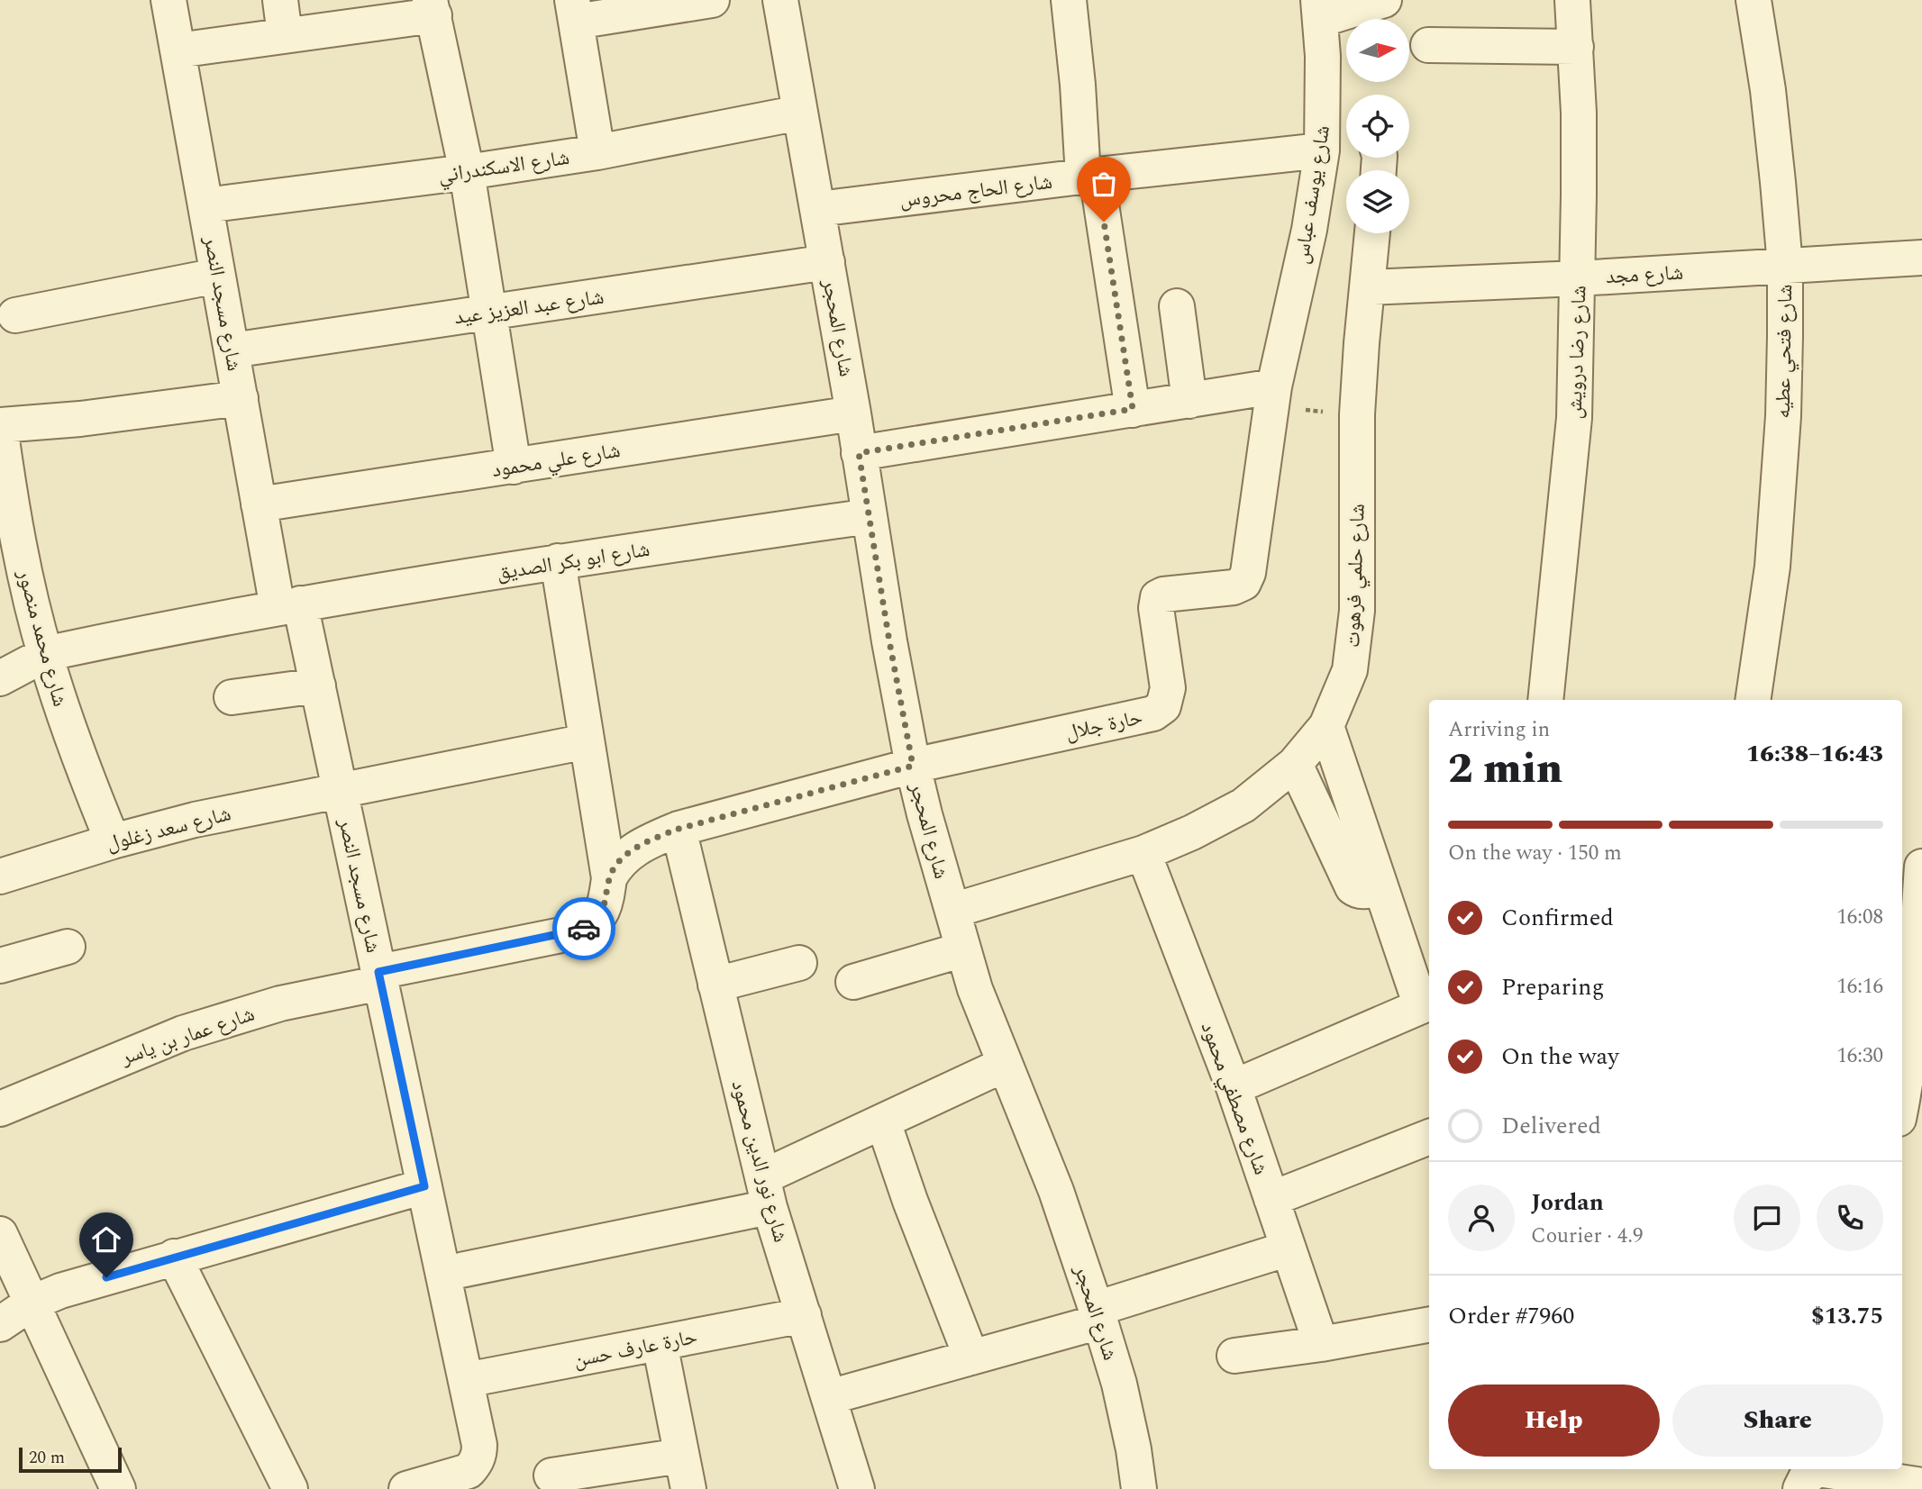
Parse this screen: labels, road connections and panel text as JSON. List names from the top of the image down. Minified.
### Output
{"streets":{"street":["شارع الاسكندراني","شارع الحاج محروس","شارع يوسف عباس","شارع مجد","شارع مسجد النصر","شارع عبد العزيز عيد","شارع المحجر","شارع فتحي عطيه","شارع رضا درويش","شارع علي محمود","شارع ابو بكر الصديق","شارع حلمي فرهوت","شارع محمد منصور","حارة جلال","شارع سعد زغلول","شارع عمار بن ياسر","شارع مصطفي محمود","شارع نور الدين محمود","حارة عارف حسن"]},"crossings":[["شارع الاسكندراني","شارع مسجد النصر"],["شارع الاسكندراني","شارع المحجر"],["شارع الحاج محروس","شارع يوسف عباس"],["شارع الحاج محروس","شارع المحجر"],["شارع يوسف عباس","حارة جلال"],["شارع مجد","شارع فتحي عطيه"],["شارع مجد","شارع رضا درويش"],["شارع مجد","شارع حلمي فرهوت"],["شارع مسجد النصر","شارع عبد العزيز عيد"],["شارع مسجد النصر","شارع علي محمود"],["شارع مسجد النصر","شارع ابو بكر الصديق"],["شارع مسجد النصر","شارع سعد زغلول"],["شارع مسجد النصر","شارع عمار بن ياسر"],["شارع مسجد النصر","حارة عارف حسن"],["شارع عبد العزيز عيد","شارع المحجر"],["شارع المحجر","شارع علي محمود"],["شارع المحجر","شارع ابو بكر الصديق"],["شارع المحجر","شارع حلمي فرهوت"],["شارع المحجر","حارة جلال"],["شارع ابو بكر الصديق","شارع محمد منصور"],["شارع حلمي فرهوت","شارع مصطفي محمود"],["شارع محمد منصور","شارع سعد زغلول"],["شارع نور الدين محمود","حارة عارف حسن"]],"scale_bar":"20 m","north":"right","page":{"heading":["2 min","Arriving in","16:38–16:43"],"panel":["Jordan","Courier · 4.9","Order #7960","$13.75"],"bar":"On the way · 150 m","list":[["Confirmed","16:08"],["Preparing","16:16"],["On the way","16:30"],"Delivered"],"buttons":["Help","Share"],"scale":"20 m"}}
